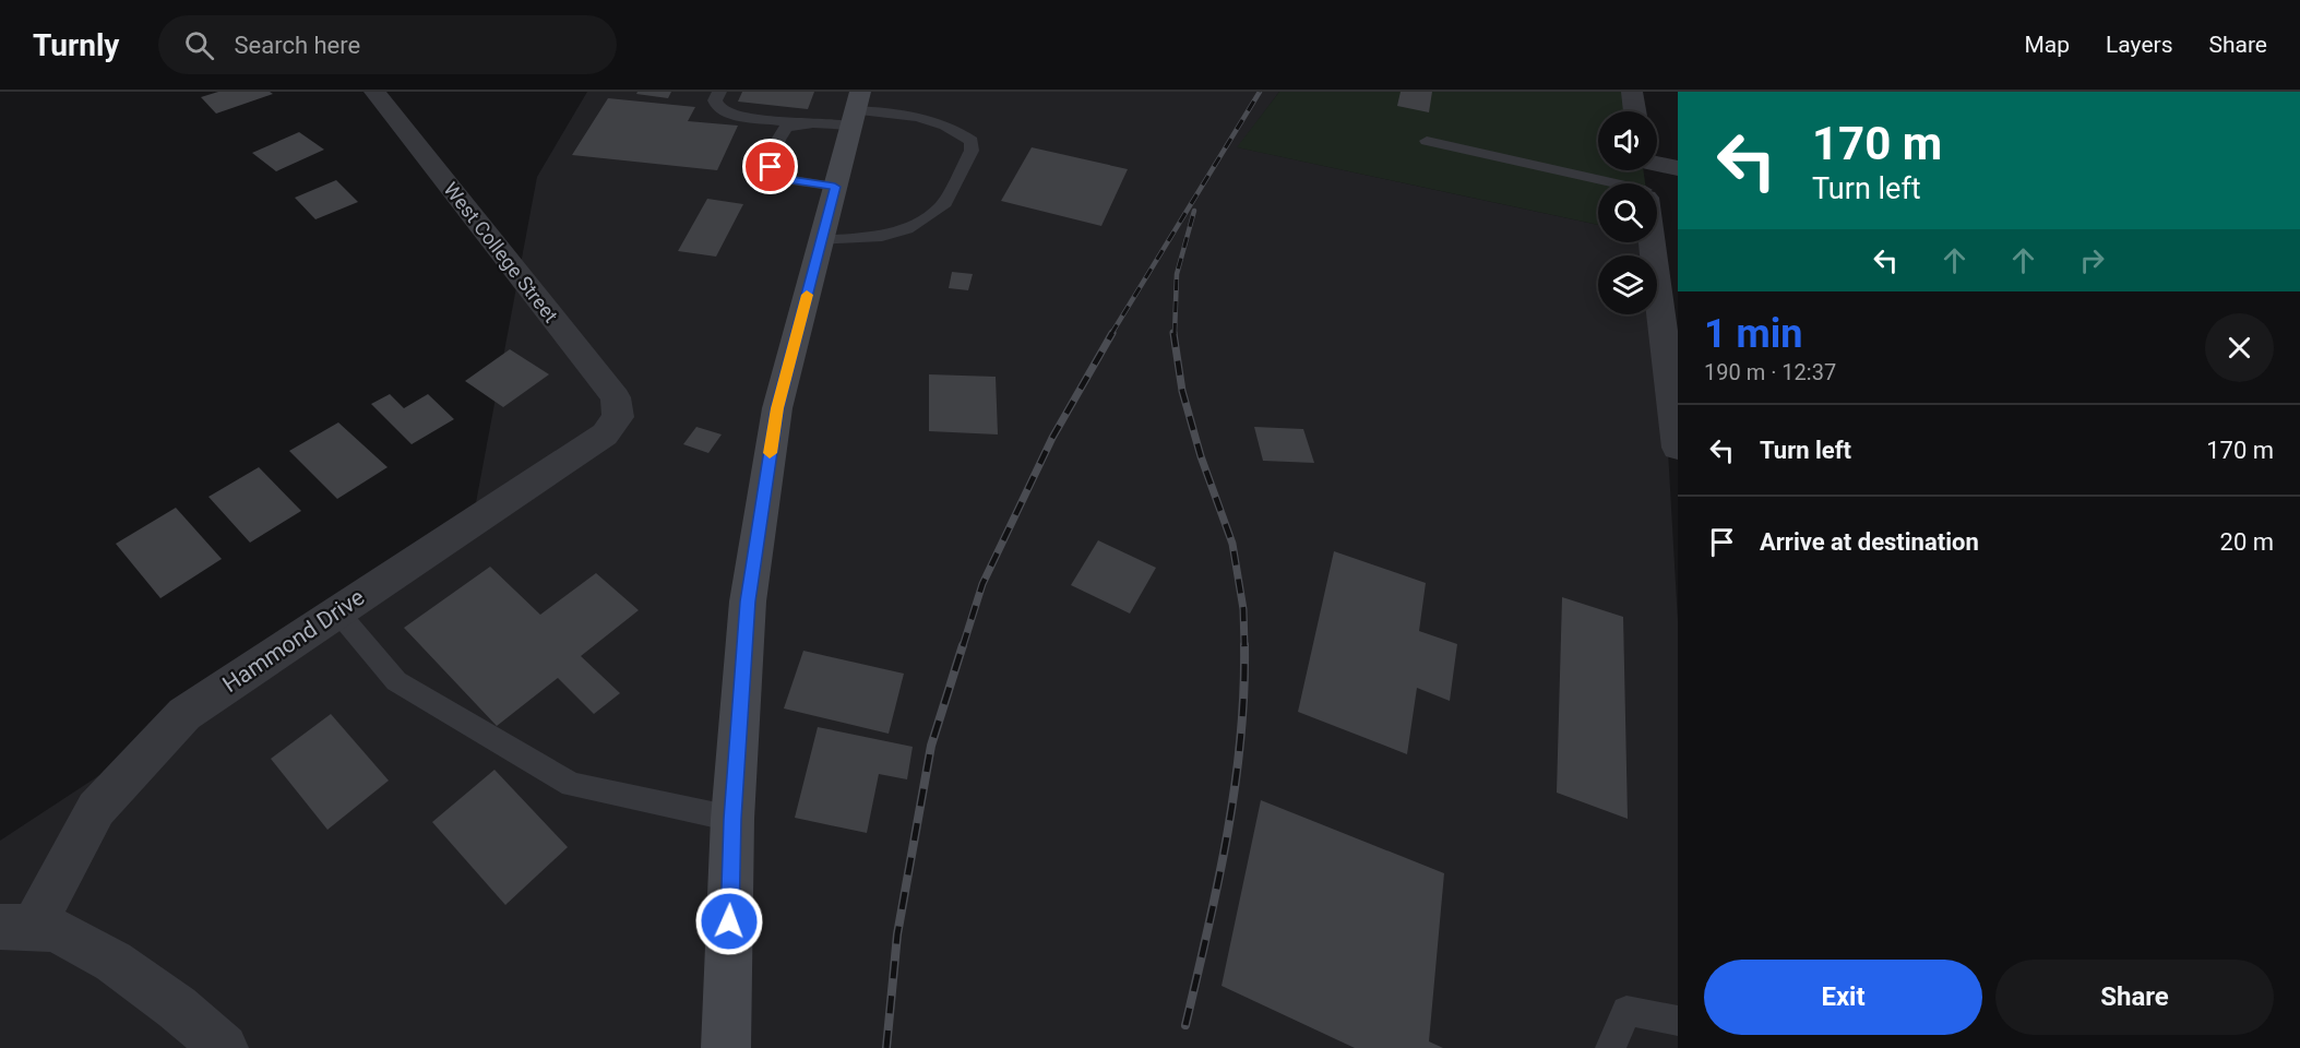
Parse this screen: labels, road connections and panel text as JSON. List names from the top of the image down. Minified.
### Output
{"streets":{"street":["West College Street","Hammond Drive"]},"crossings":[["West College Street","Hammond Drive"]],"page":{"header":"Turnly","search":"Search here","nav":["Map","Layers","Share"],"turn":["170 m","Turn left"],"heading":["1 min","190 m · 12:37"],"list":[{"name":"Turn left","value":"170 m"},{"name":"Arrive at destination","value":"20 m"}],"buttons":["Exit","Share"]}}
